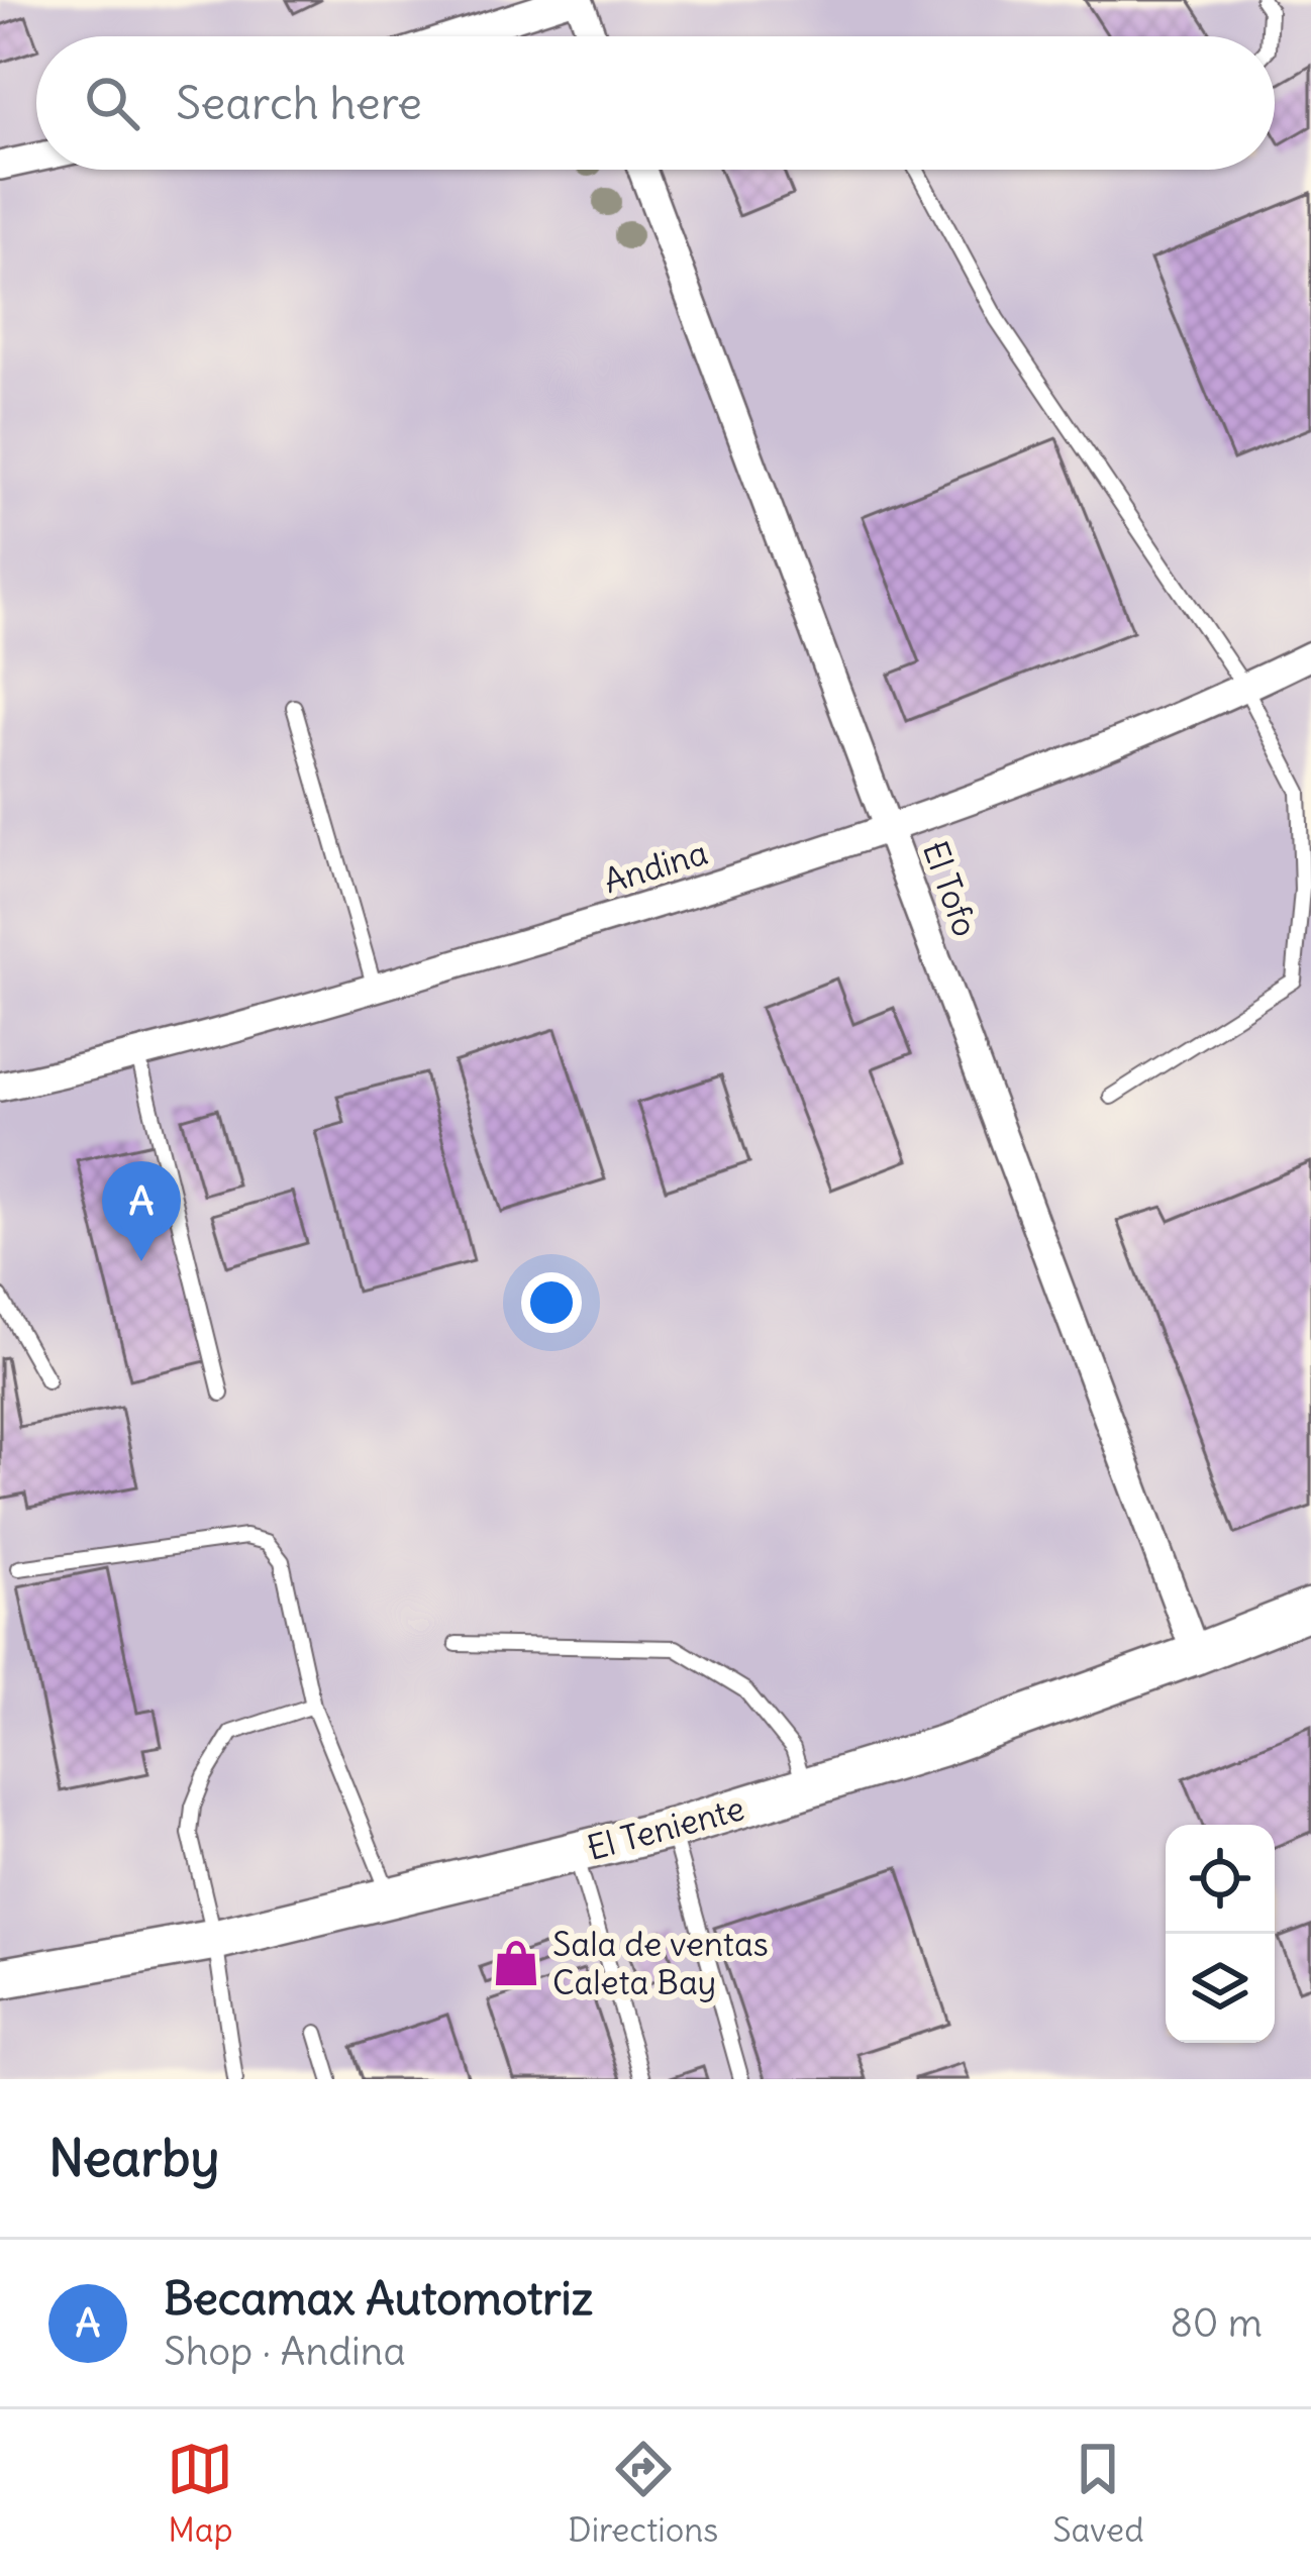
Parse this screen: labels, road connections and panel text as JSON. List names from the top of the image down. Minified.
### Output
{"streets":{"main road":["El Teniente"],"street":["Andina","El Tofo"]},"crossings":[["Andina","El Tofo"],["El Tofo","El Teniente"]],"places":{"shop":["Sala de ventas Caleta Bay"]},"page":{"search":"Search here","pins":"A","heading":"Nearby","list":[{"mark":"A","name":"Becamax Automotriz","note":"Shop · Andina","value":"80 m"}],"nav":["Map","Directions","Saved"]}}
